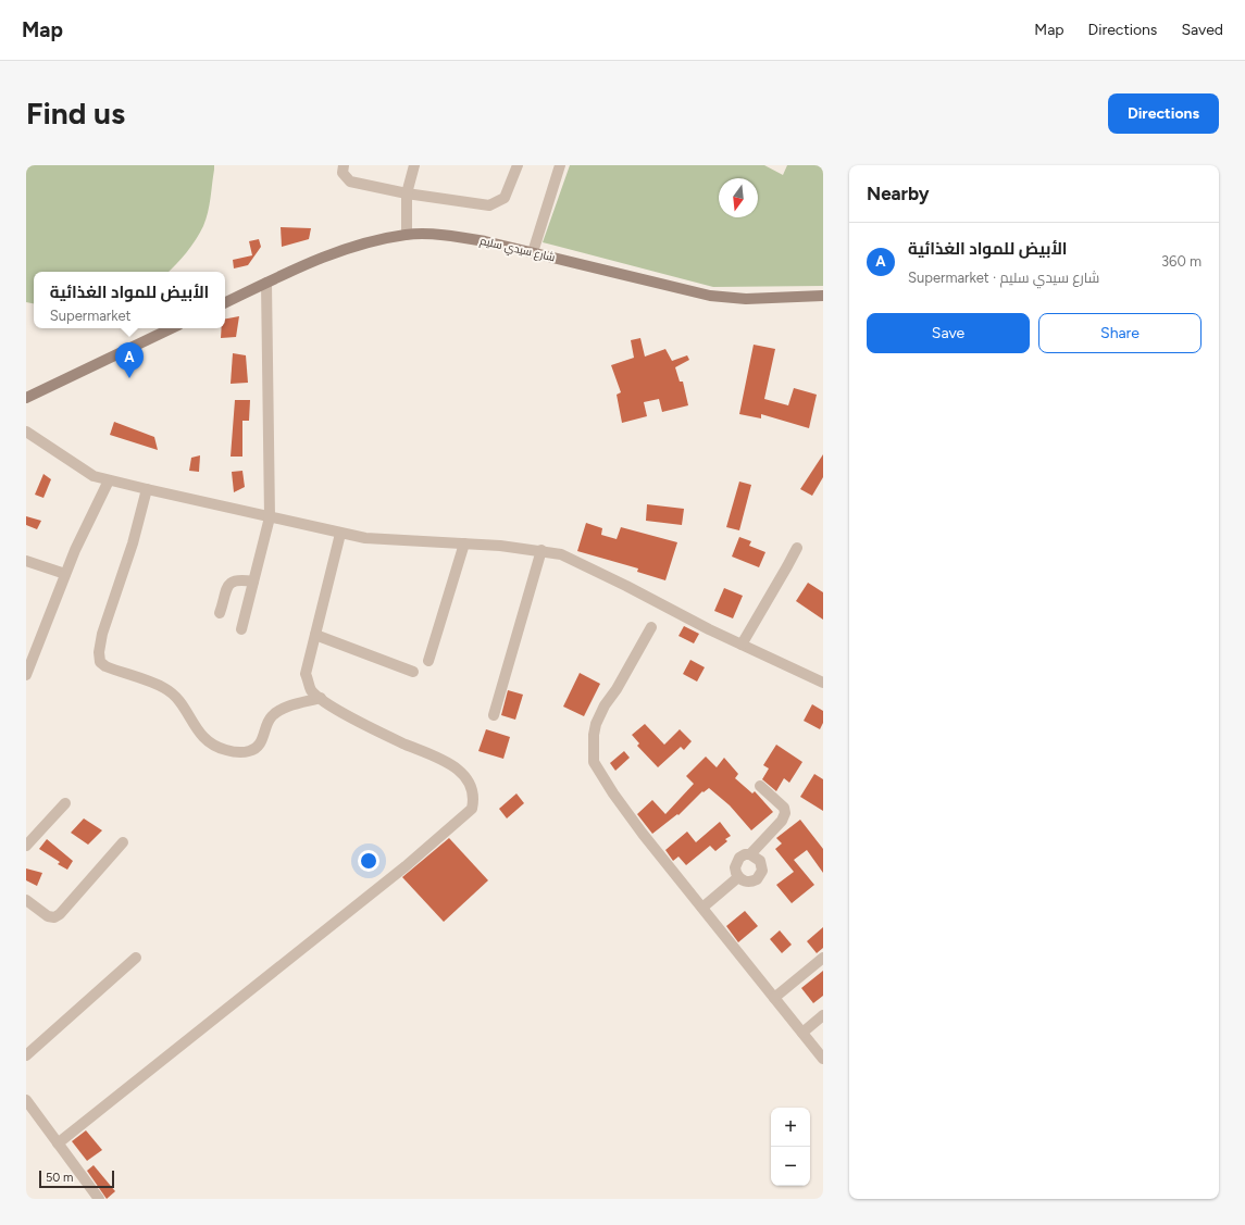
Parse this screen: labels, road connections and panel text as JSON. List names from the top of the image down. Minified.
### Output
{"streets":{"main road":["شارع سيدي سليم"]},"scale_bar":"50 m","north":"bottom","page":{"header":"Map","nav":["Map","Directions","Saved"],"buttons":["Directions",["Save","Share"]],"title":"Find us","heading":"Nearby","list":[{"mark":"A","name":"الأبيض للمواد الغذائية","note":"Supermarket · شارع سيدي سليم","value":"360 m"}],"popup":["الأبيض للمواد الغذائية","Supermarket"],"pins":"A","map_buttons":["+","−"],"scale":"50 m"}}
